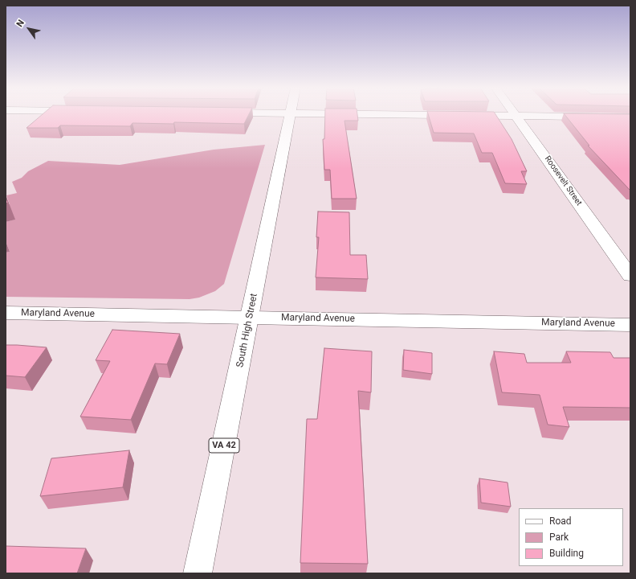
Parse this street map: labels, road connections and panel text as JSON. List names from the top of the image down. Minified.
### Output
{"streets":{"street":["Roosevelt Street","Maryland Avenue","South High Street","VA 42"]},"crossings":[["Maryland Avenue","South High Street"]],"legend":["Road","Park","Building"],"north":"top left"}
